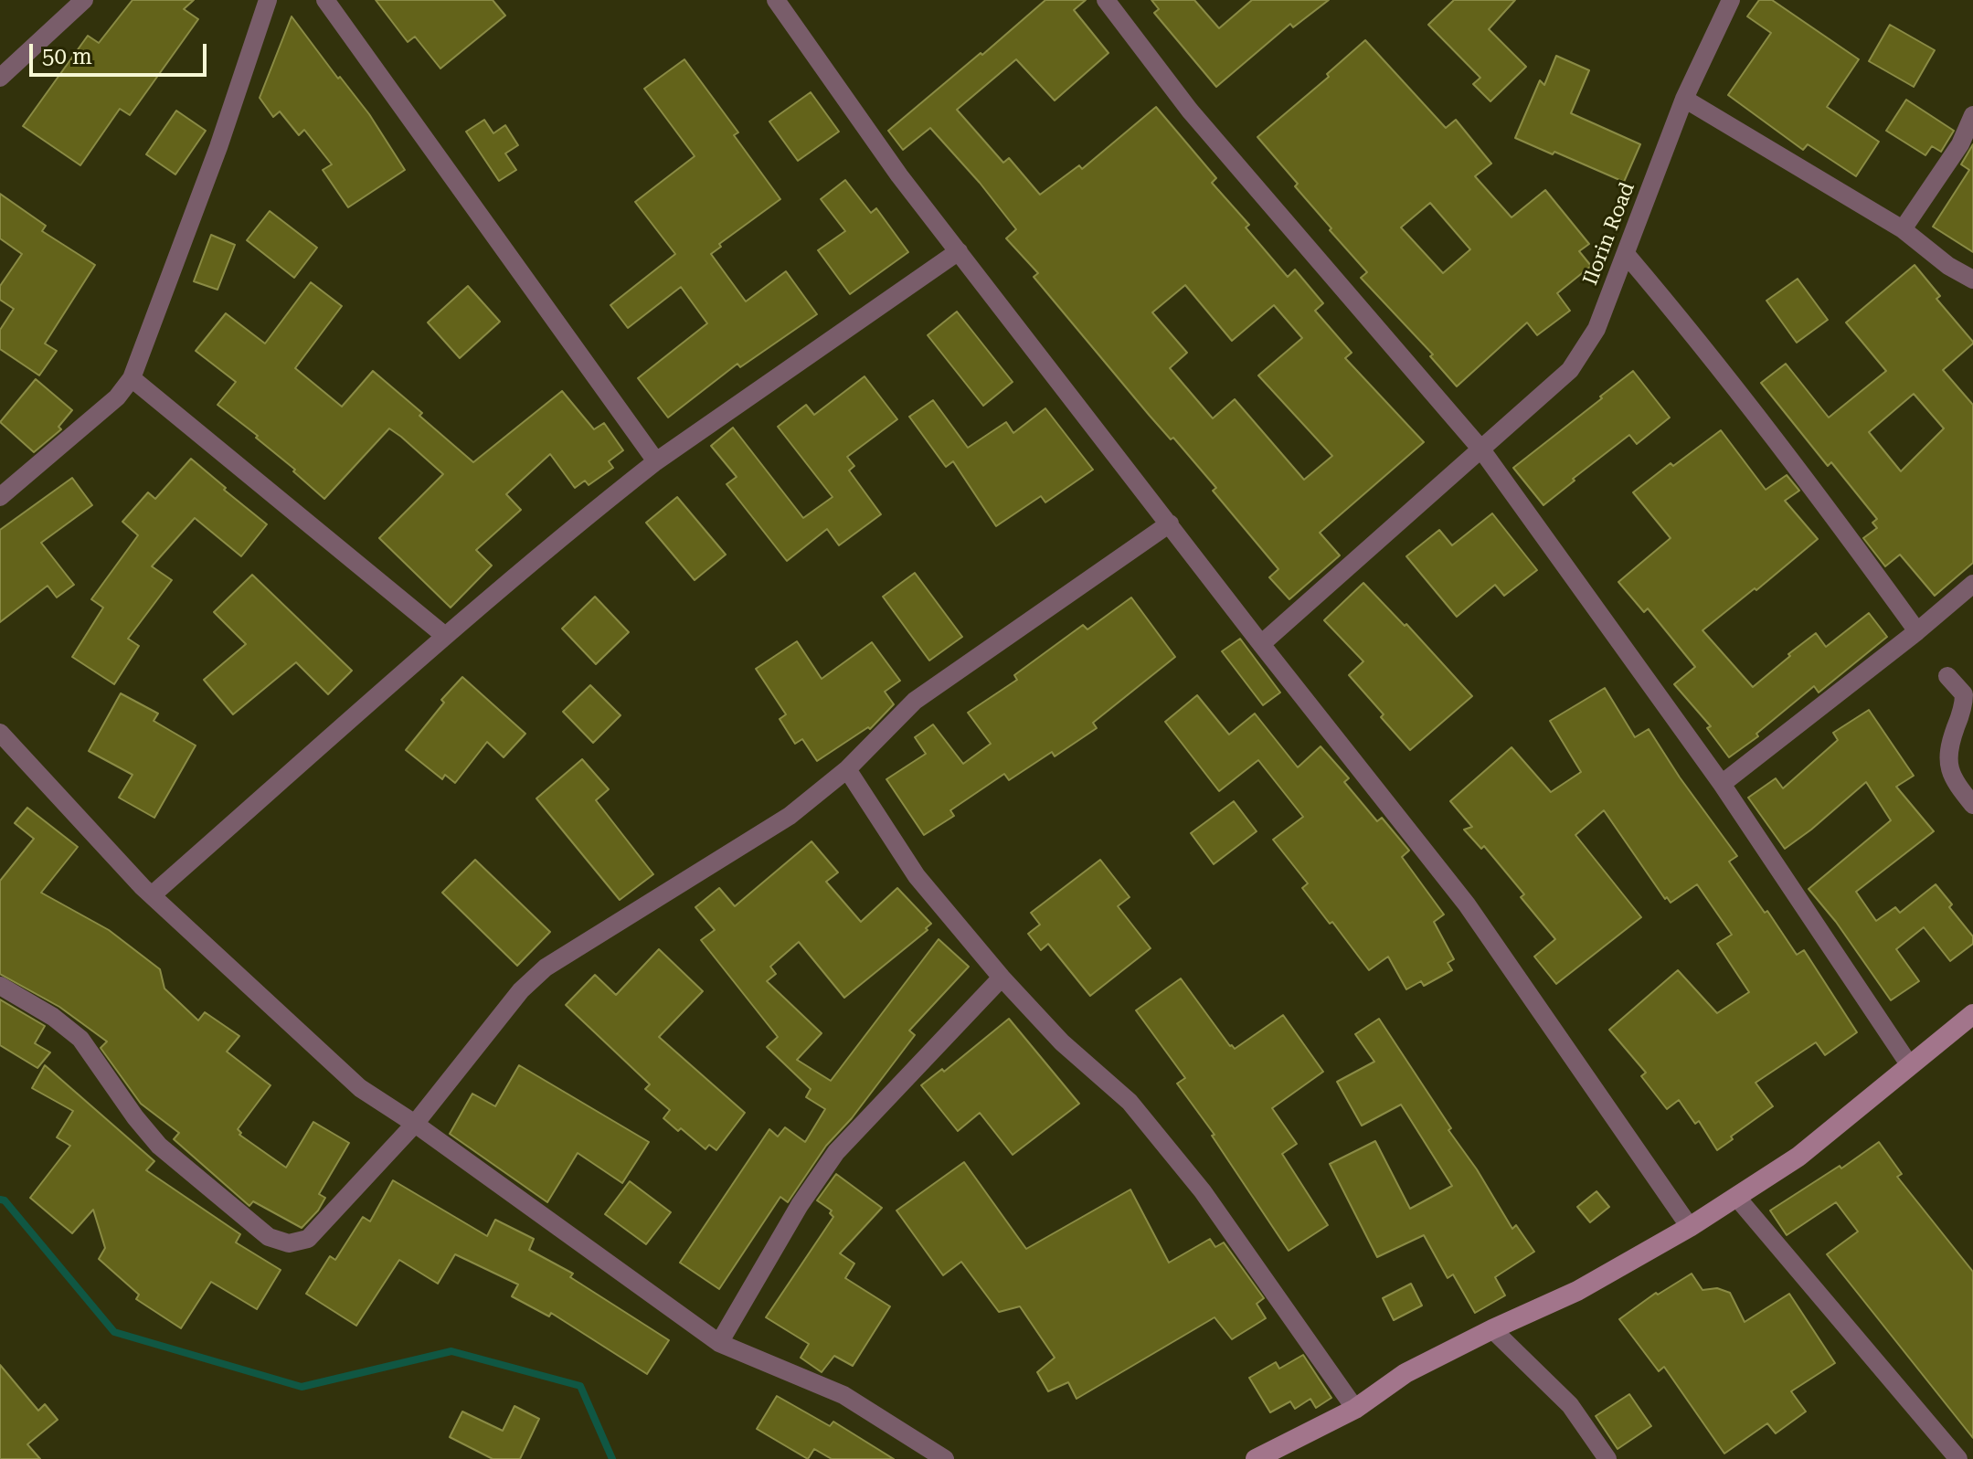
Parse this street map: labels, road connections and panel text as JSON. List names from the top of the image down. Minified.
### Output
{"streets":{"street":["Ilorin Road"]},"scale_bar":"50 m"}
